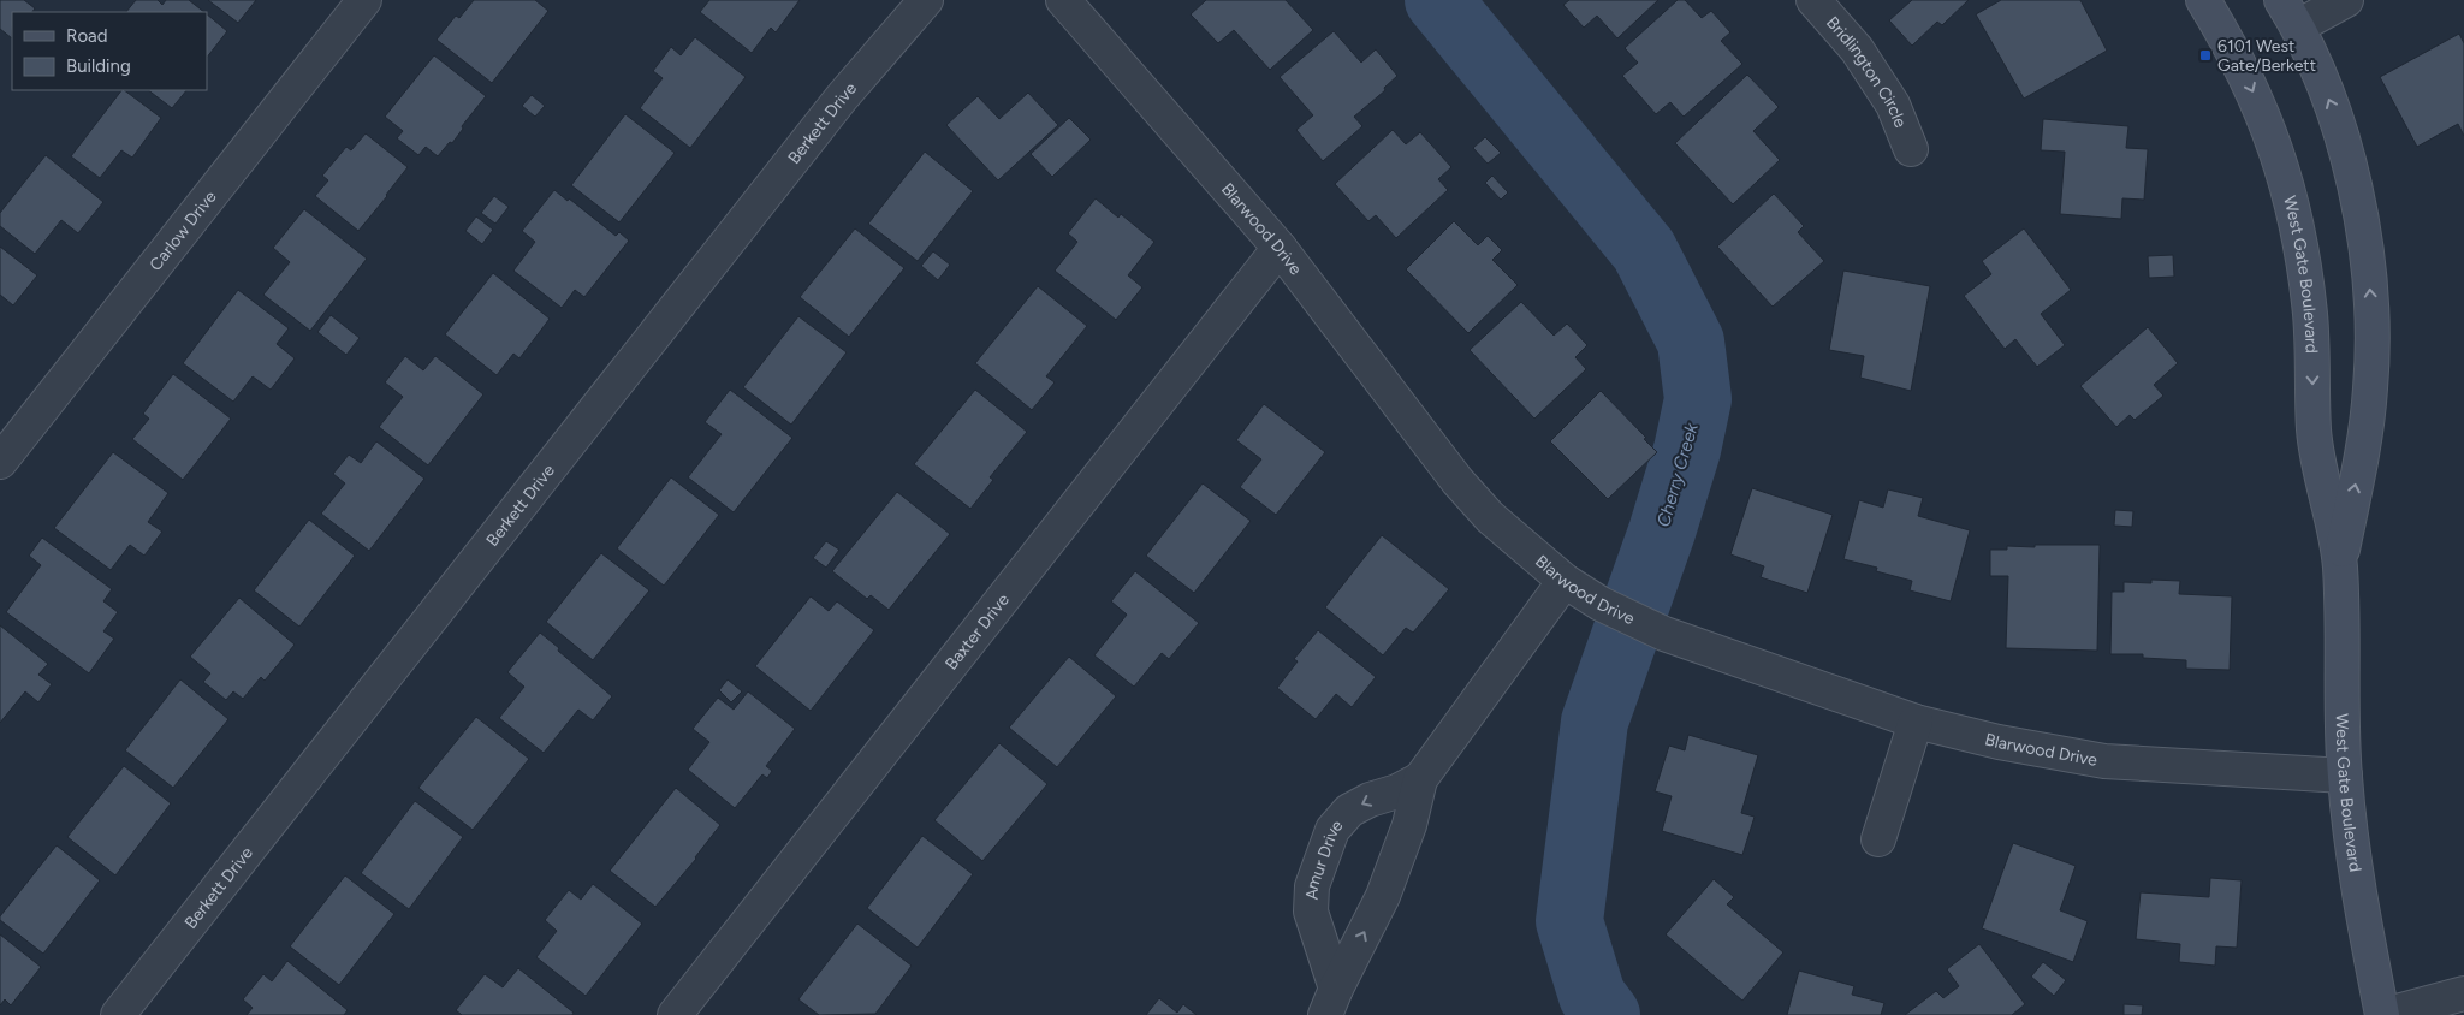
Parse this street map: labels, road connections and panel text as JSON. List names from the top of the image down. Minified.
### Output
{"streets":{"main road":["West Gate Boulevard"],"street":["Bridlington Circle","Berkett Drive","Blarwood Drive","Carlow Drive","Baxter Drive","Amur Drive"]},"crossings":[["Blarwood Drive","West Gate Boulevard"],["Blarwood Drive","Baxter Drive"],["Blarwood Drive","Amur Drive"]],"water":["Cherry Creek"],"places":{"transit":["6101 West Gate/Berkett"]},"legend":["Road","Building"]}
